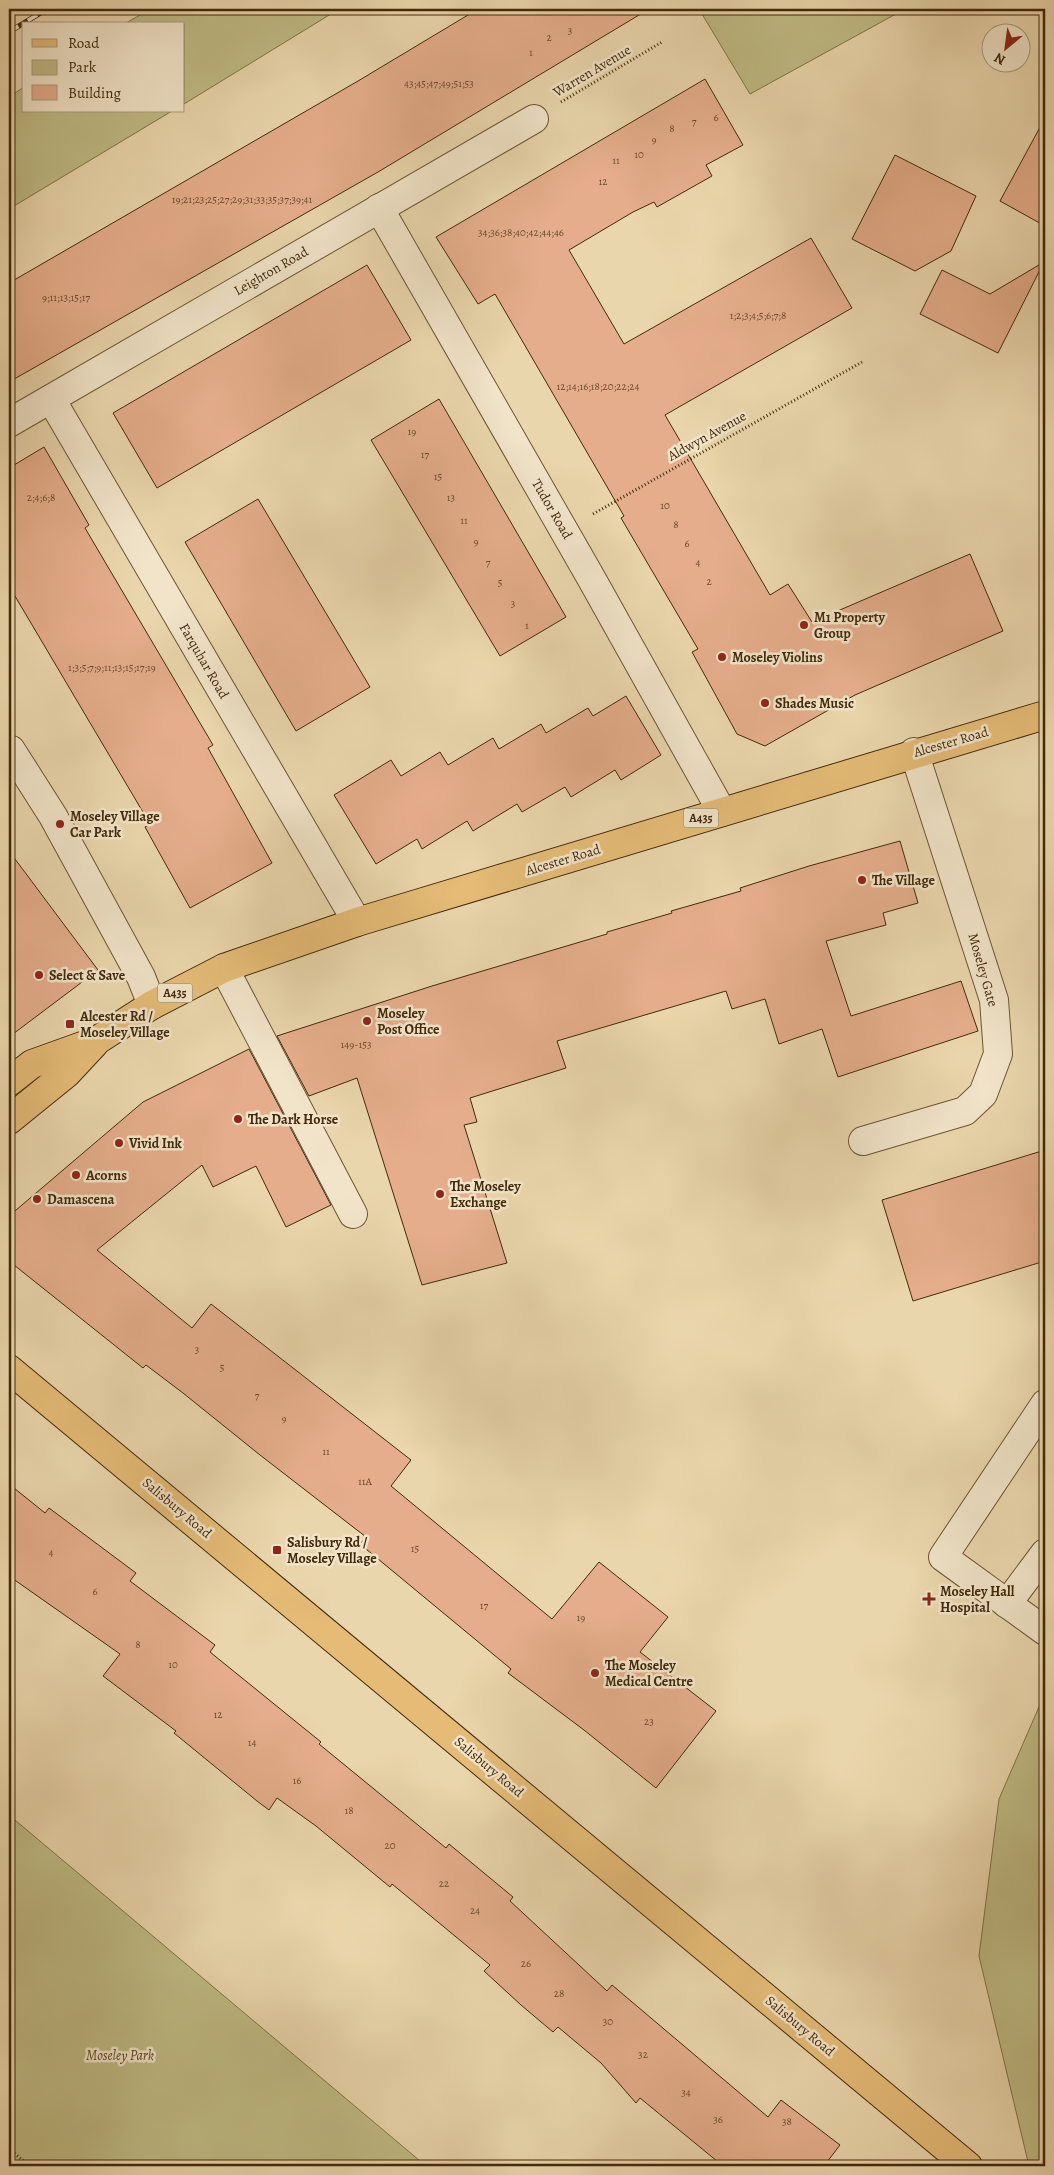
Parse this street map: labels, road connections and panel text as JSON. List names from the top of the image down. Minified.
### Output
{"streets":{"main road":["Alcester Road","A435","Salisbury Road"],"street":["Leighton Road","Tudor Road","Farquhar Road","Moseley Gate"],"path":["Warren Avenue","Aldwyn Avenue"]},"crossings":[["Warren Avenue","Leighton Road"],["Leighton Road","Tudor Road"],["Leighton Road","Farquhar Road"],["Aldwyn Avenue","Tudor Road"],["Tudor Road","Alcester Road"],["Farquhar Road","Alcester Road"],["Alcester Road","Moseley Gate"]],"parks":["Moseley Park"],"places":{"other":["M1 Property Group","Moseley Violins","Shades Music","Moseley Village Car Park","The Village","Select & Save","Moseley Post Office","The Dark Horse","Vivid Ink","Acorns","The Moseley Exchange","Damascena","The Moseley Medical Centre"],"transit":["Alcester Rd / Moseley Village","Salisbury Rd / Moseley Village"],"health":["Moseley Hall Hospital"]},"house_numbers":["3","2","1","43;45;47;49;51;53","6","7","8","9","10","11","12","19;21;23;25;27;29;31;33;35;37;39;41","34;36;38;40;42;44;46","9;11;13;15;17","1;2;3;4;5;6;7;8","12;14;16;18;20;22;24","19","17","15","2;4;6;8","13","10","11","8","9","6","7","4","2","5","3","1","1;3;5;7;9;11;13;15;17;19","149-153","3","5","7","9","11","11A","15","4","6","17","19","8","10","12","23","14","16","18","20","22","24","26","28","30","32","34","36","38"],"legend":["Road","Park","Building"],"north":"bottom left"}
